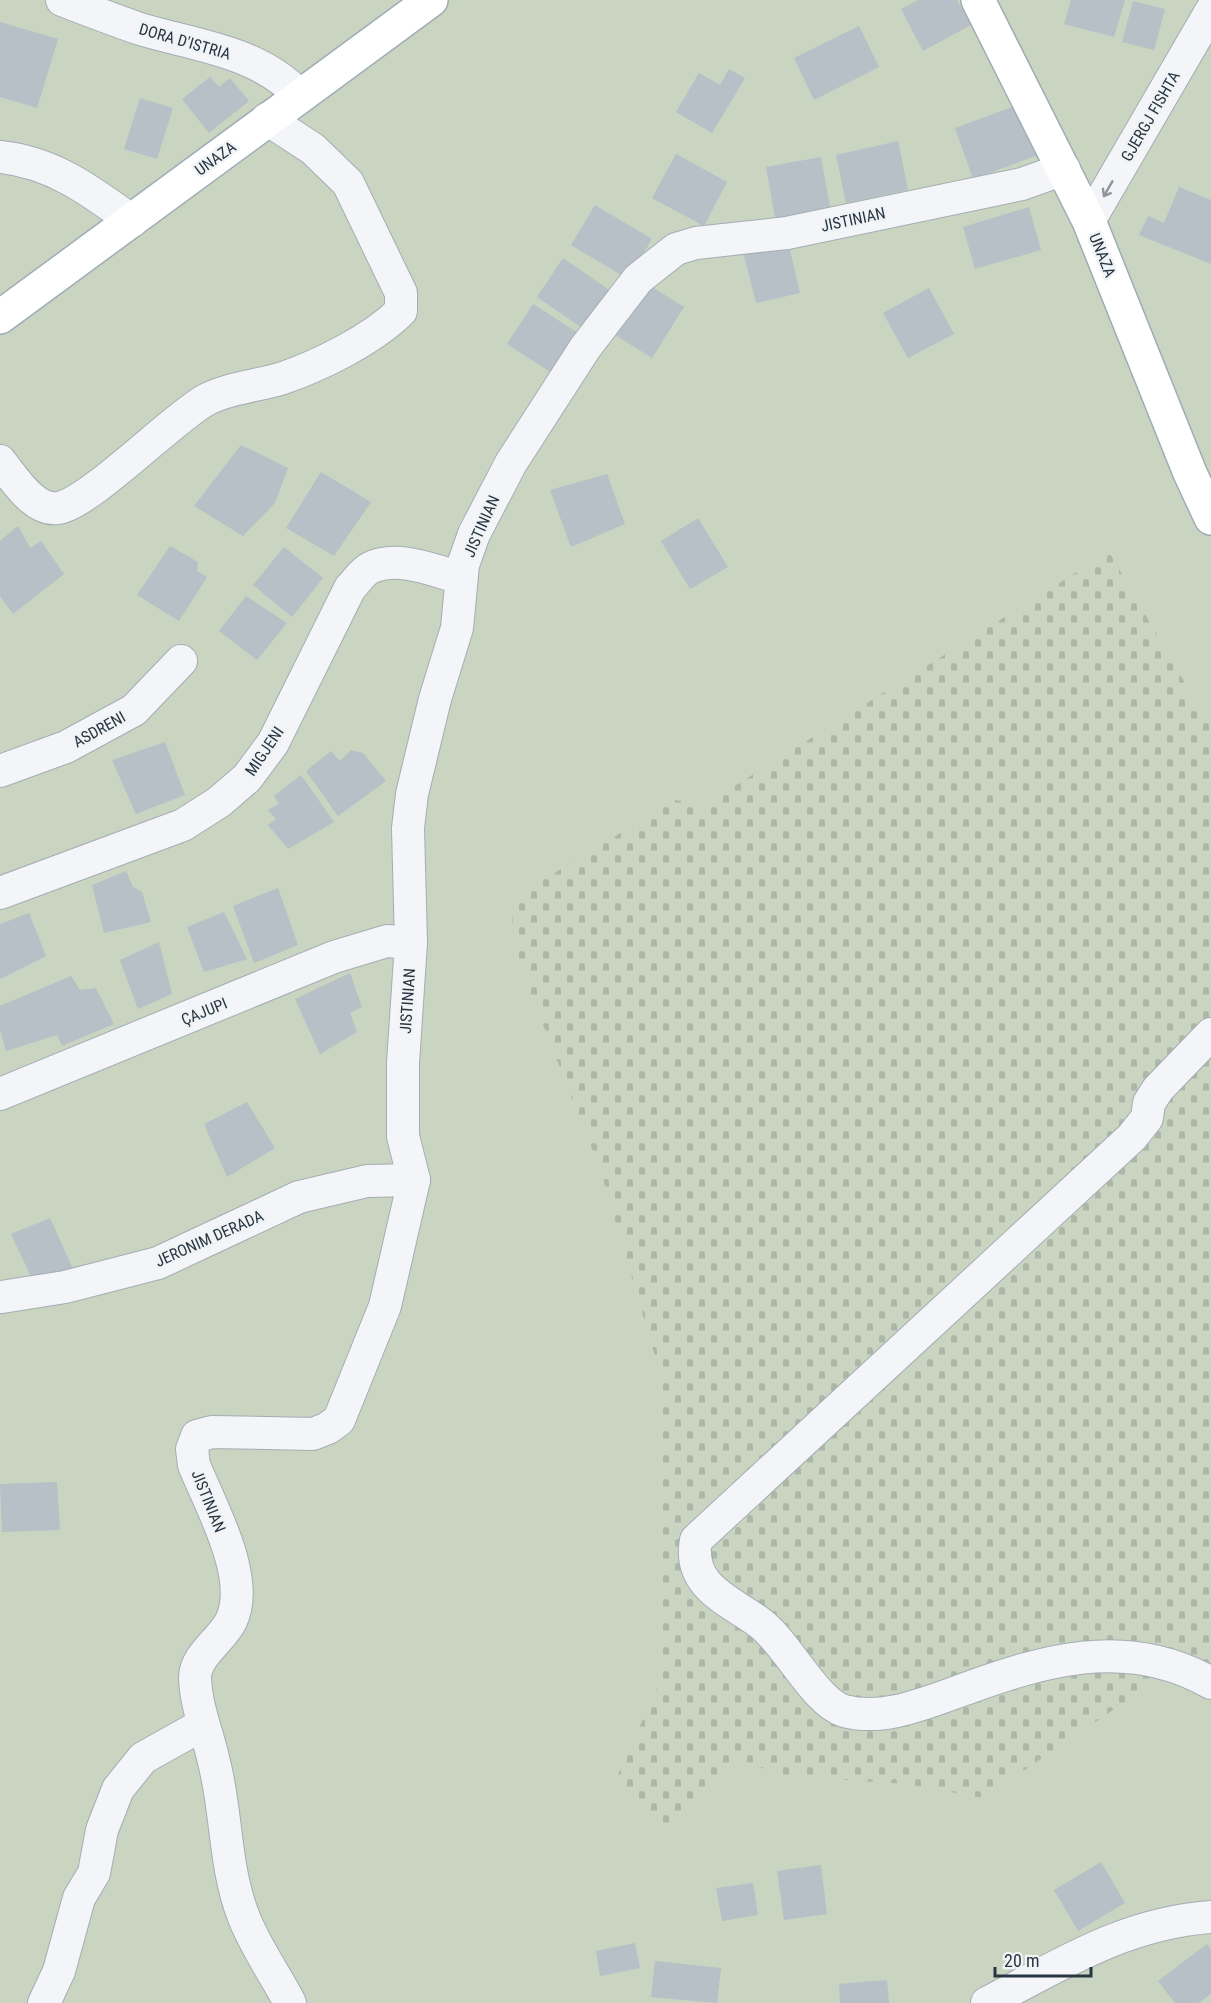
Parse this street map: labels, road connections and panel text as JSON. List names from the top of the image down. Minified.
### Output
{"streets":{"main road":["UNAZA"],"street":["DORA D'ISTRIA","GJERGJ FISHTA","JISTINIAN","ASDRENI","MIGJENI","ÇAJUPI","JERONIM DERADA"]},"crossings":[["DORA D'ISTRIA","UNAZA"],["GJERGJ FISHTA","UNAZA"],["UNAZA","JISTINIAN"],["JISTINIAN","MIGJENI"],["JISTINIAN","ÇAJUPI"],["JISTINIAN","JERONIM DERADA"]],"one_way":["GJERGJ FISHTA"],"scale_bar":"20 m"}
